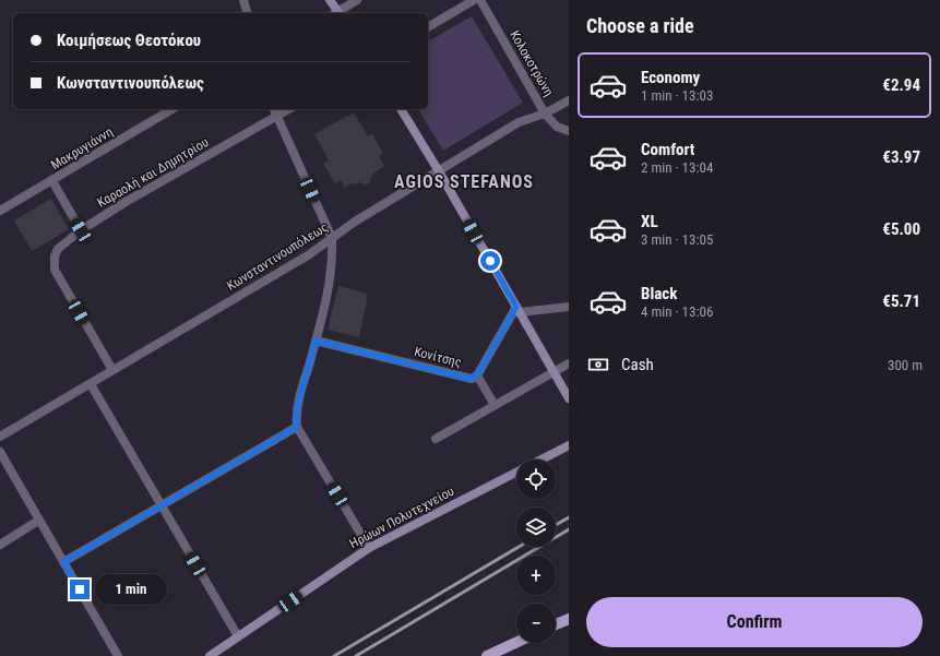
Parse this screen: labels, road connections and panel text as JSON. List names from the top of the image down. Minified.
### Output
{"streets":{"street":["Κολοκοτρώνη","Μακρυγιάννη","Καραολή και Δημητρίου","Κωνσταντινουπόλεως","Κονίτσης","Ηρώων Πολυτεχνείου"]},"crossings":[["Κολοκοτρώνη","Κωνσταντινουπόλεως"],["Καραολή και Δημητρίου","Κωνσταντινουπόλεως"]],"districts":["AGIOS STEFANOS"],"page":{"heading":"Choose a ride","banner":["Κοιμήσεως Θεοτόκου","Κωνσταντινουπόλεως"],"list":[{"name":"Economy","note":"1 min · 13:03","value":"€2.94"},{"name":"Comfort","note":"2 min · 13:04","value":"€3.97"},{"name":"XL","note":"3 min · 13:05","value":"€5.00"},{"name":"Black","note":"4 min · 13:06","value":"€5.71"}],"pay":["Cash","300 m"],"map_buttons":["+","−"],"bubble":"1 min","buttons":"Confirm"}}
